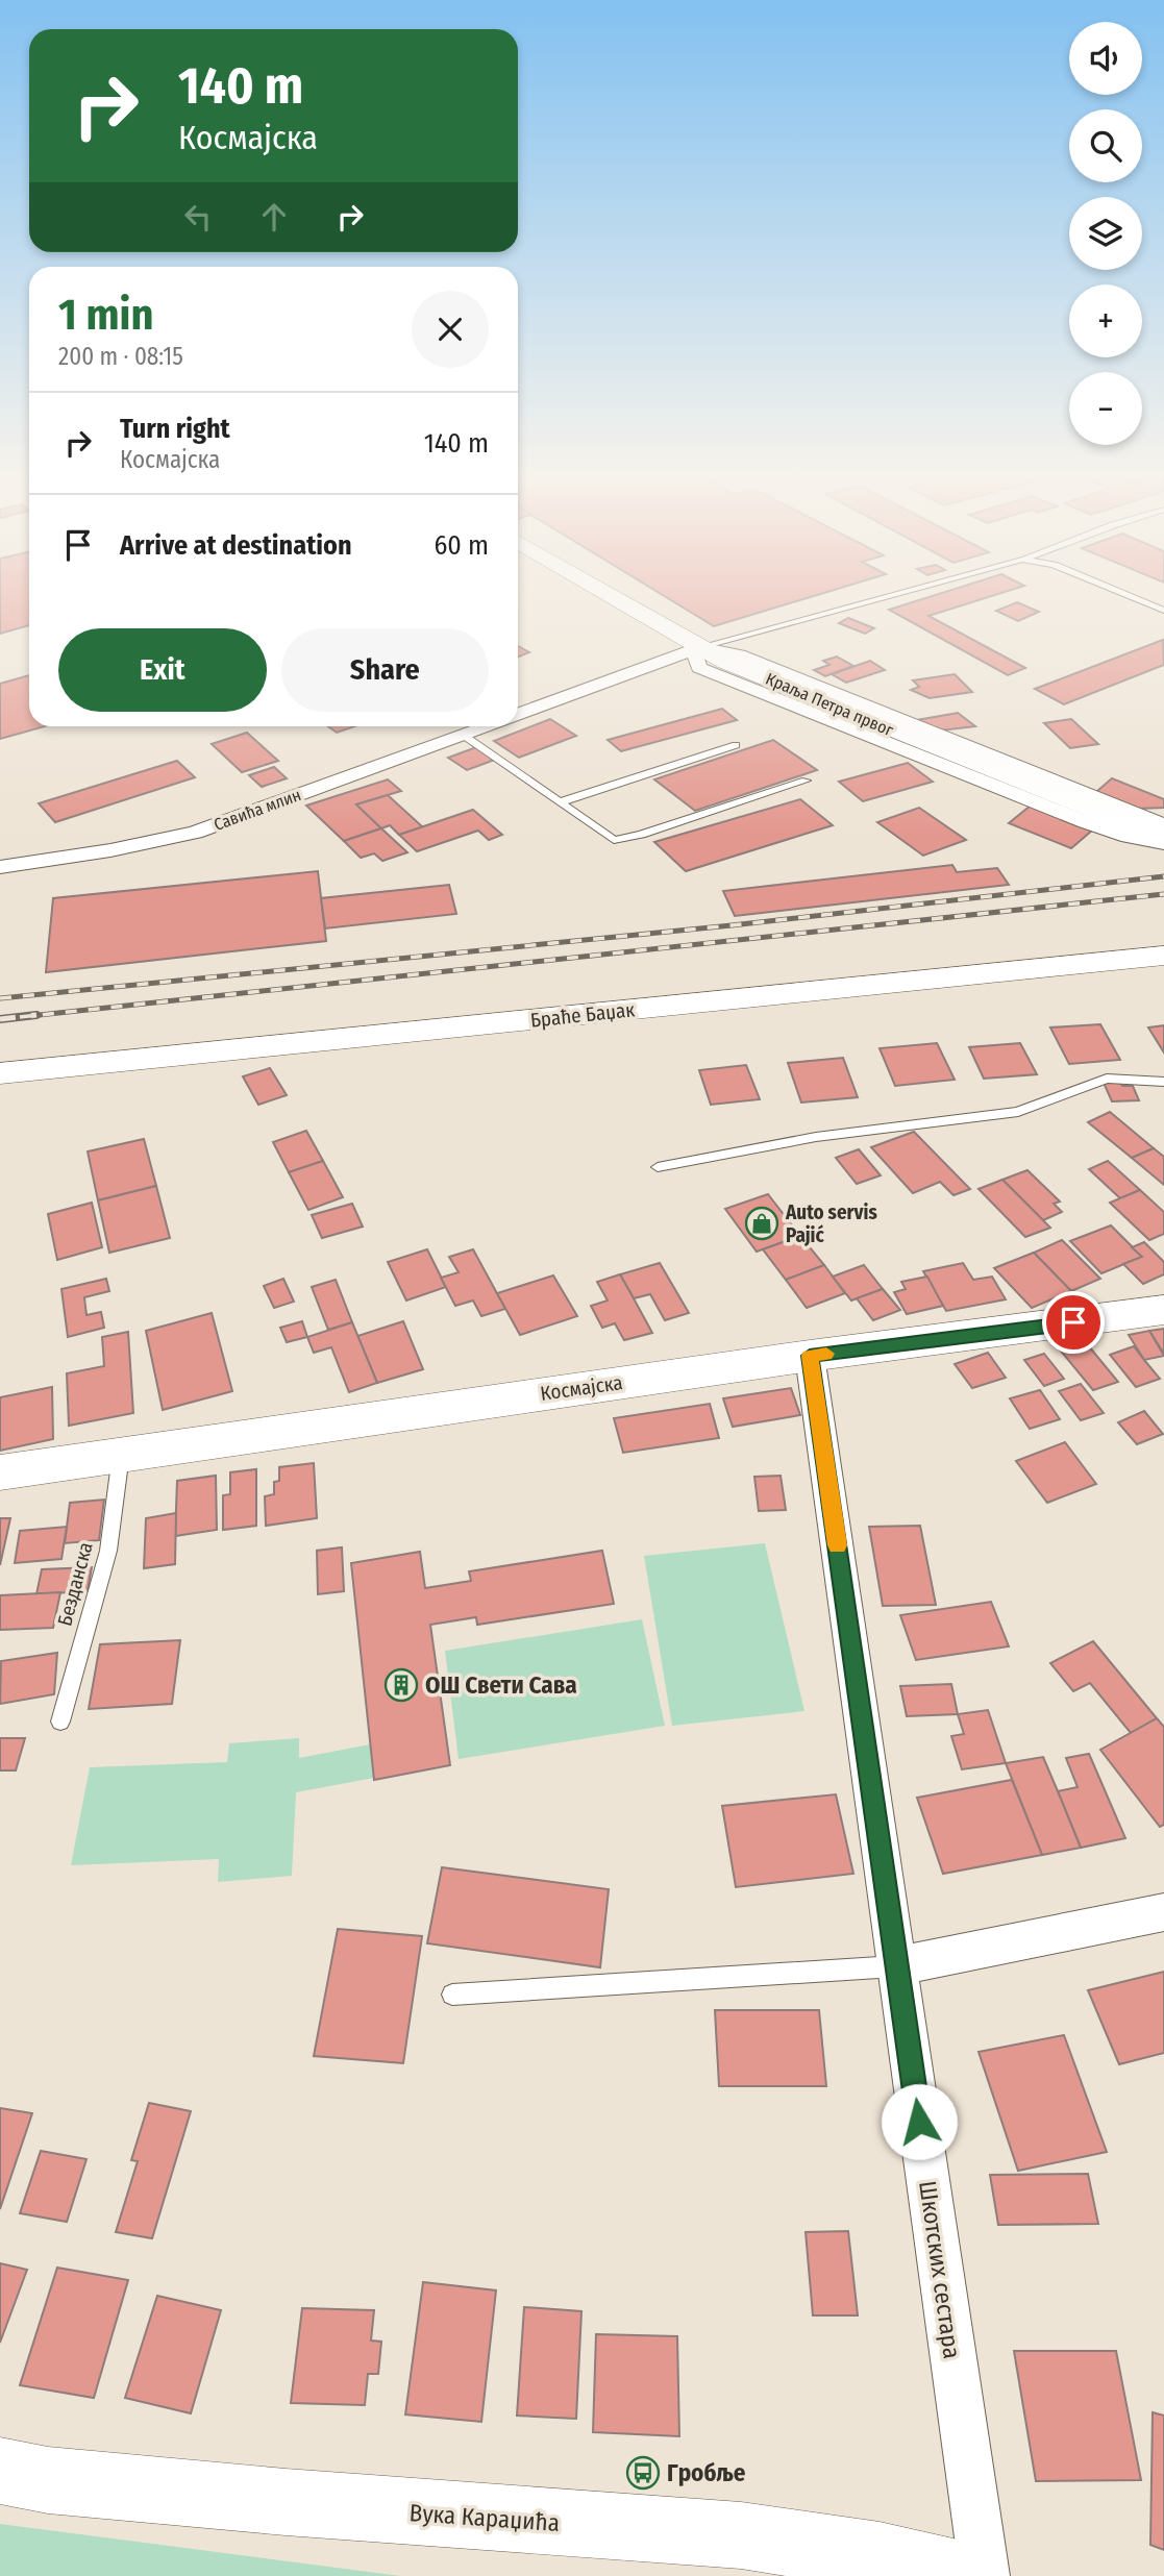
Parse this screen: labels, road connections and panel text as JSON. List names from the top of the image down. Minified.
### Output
{"streets":{"main road":["Краља Петра првог","Браће Баџак","Космајска","Вука Караџића"],"street":["Савића млин","Шкотских сестара"],"lane":["Безданска"]},"crossings":[["Краља Петра првог","Савића млин"],["Космајска","Безданска"],["Космајска","Шкотских сестара"]],"places":{"shop":["Auto servis Pajić"],"building":["ОШ Свети Сава"],"bus stop":["Гробље"]},"page":{"map_buttons":["+","−"],"turn":["140 m","Космајска"],"heading":["1 min","200 m · 08:15"],"list":[{"name":"Turn right","note":"Космајска","value":"140 m"},{"name":"Arrive at destination","value":"60 m"}],"buttons":["Exit","Share"]}}
